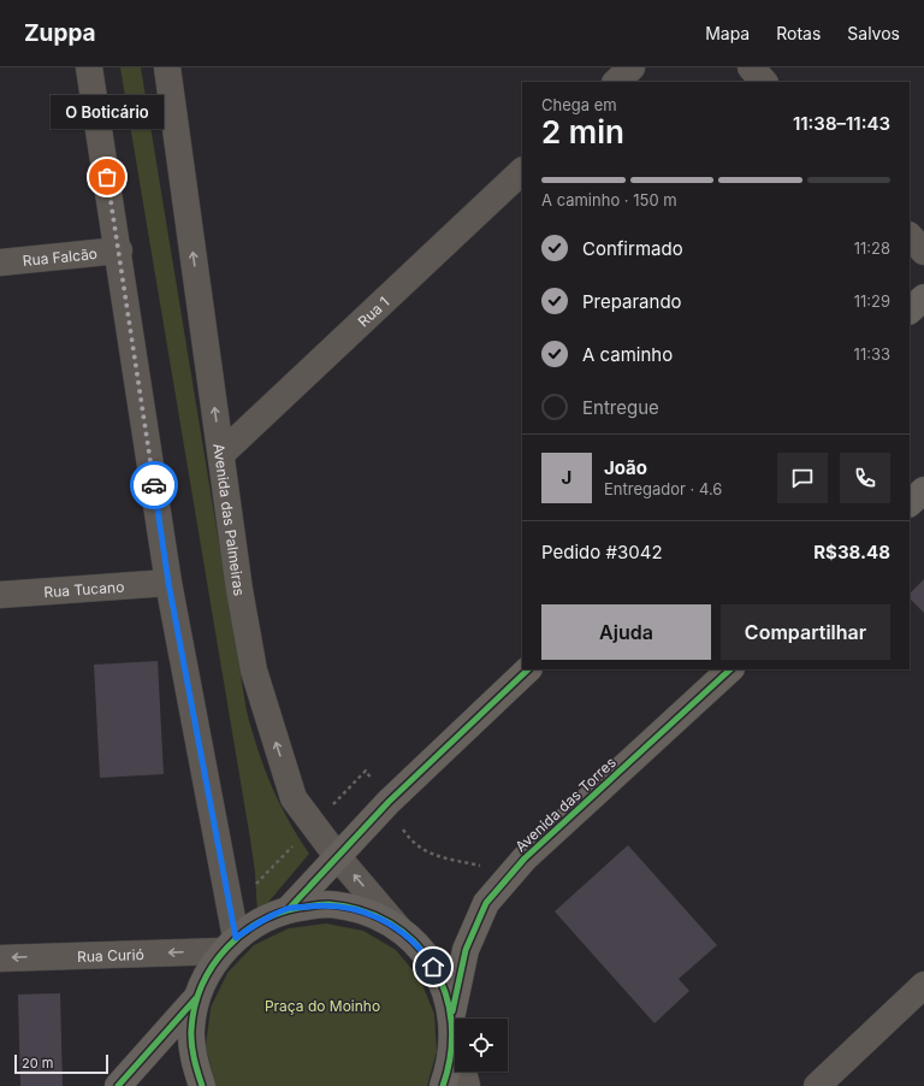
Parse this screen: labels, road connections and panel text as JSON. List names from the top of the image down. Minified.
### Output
{"streets":{"main road":["Avenida das Torres"],"street":["Rua Falcão","Rua 1","Avenida das Palmeiras","Rua Tucano","Rua Curió"]},"crossings":[["Rua 1","Avenida das Palmeiras"]],"one_way":["Rua Curió"],"parks":["Praça do Moinho"],"places":["O Boticário"],"scale_bar":"20 m","page":{"header":"Zuppa","nav":["Mapa","Rotas","Salvos"],"heading":["2 min","Chega em","11:38–11:43"],"panel":["João","Entregador · 4.6","Pedido #3042","R$38.48"],"bubble":"O Boticário","bar":"A caminho · 150 m","list":[["Confirmado","11:28"],["Preparando","11:29"],["A caminho","11:33"],"Entregue"],"round":"J","buttons":["Ajuda","Compartilhar"],"scale":"20 m"}}
